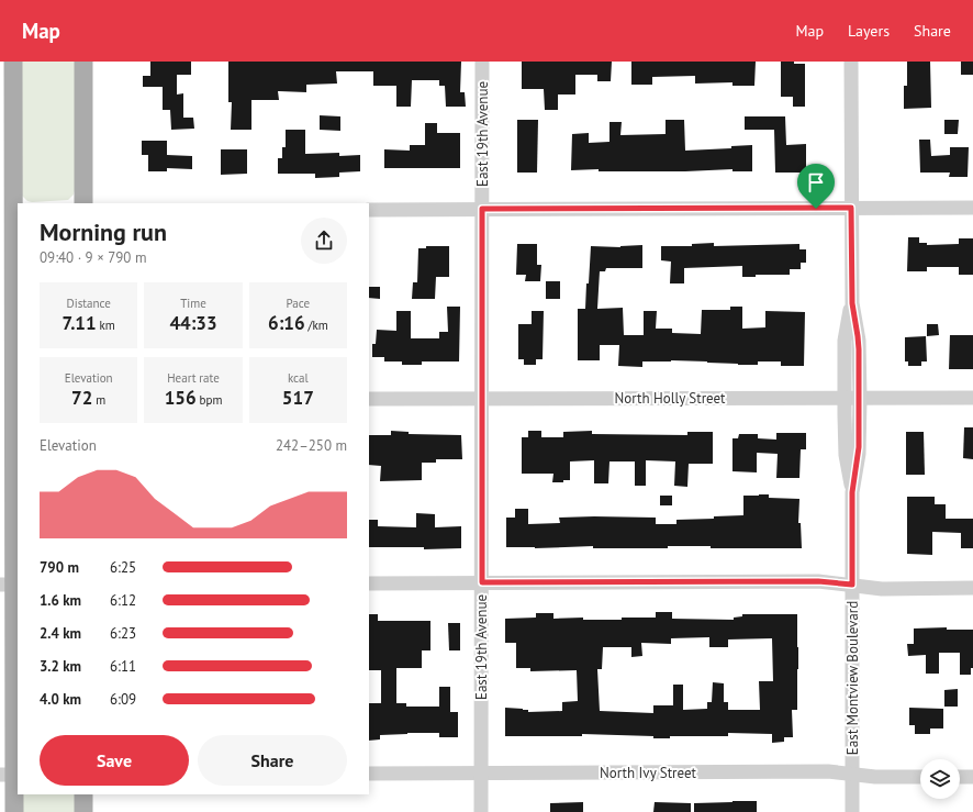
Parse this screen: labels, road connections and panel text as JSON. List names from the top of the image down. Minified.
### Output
{"streets":{"street":["East 19th Avenue","North Holly Street","East Montview Boulevard","North Ivy Street"]},"crossings":[["East 19th Avenue","North Holly Street"],["East 19th Avenue","North Ivy Street"],["North Holly Street","East Montview Boulevard"],["East Montview Boulevard","North Ivy Street"]],"page":{"header":"Map","nav":["Map","Layers","Share"],"heading":["Morning run","09:40 · 9 × 790 m"],"stats":[["Distance","7.11 km"],["Time","44:33"],["Pace","6:16 /km"],["Elevation","72 m"],["Heart rate","156 bpm"],["kcal","517"]],"chart":["Elevation","242–250 m"],"list":[{"name":"790 m","note":"6:25"},{"name":"1.6 km","note":"6:12"},{"name":"2.4 km","note":"6:23"},{"name":"3.2 km","note":"6:11"},{"name":"4.0 km","note":"6:09"}],"buttons":["Save","Share"]}}
